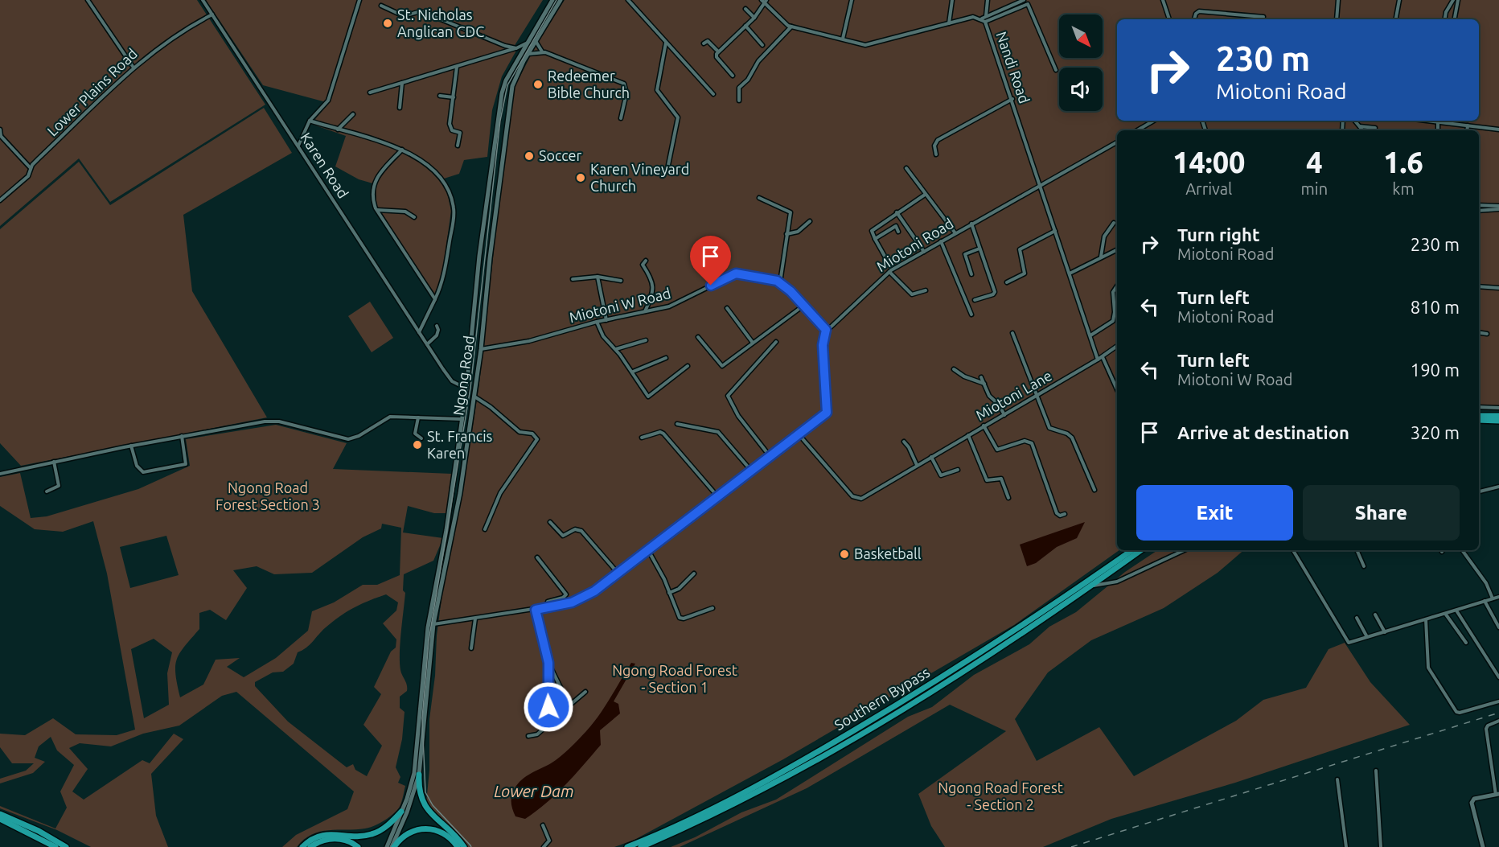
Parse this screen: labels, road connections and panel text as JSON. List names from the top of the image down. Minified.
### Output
{"streets":{"highway":["Southern Bypass"],"main road":["Ngong Road"],"street":["Nandi Road","Lower Plains Road","Karen Road","Miotoni Road","Miotoni W Road","Miotoni Lane"]},"crossings":[["Nandi Road","Miotoni Road"],["Lower Plains Road","Karen Road"],["Karen Road","Ngong Road"],["Miotoni W Road","Ngong Road"]],"water":["Lower Dam"],"parks":["Ngong Road Forest Section 3","Ngong Road Forest - Section 1","Ngong Road Forest - Section 2"],"places":["St. Nicholas Anglican CDC","Redeemer Bible Church","Soccer","Karen Vineyard Church","St. Francis Karen","Basketball"],"north":"bottom right","page":{"turn":["230 m","Miotoni Road"],"eta":["14:00","Arrival","4","min","1.6","km"],"list":[{"name":"Turn right","note":"Miotoni Road","value":"230 m"},{"name":"Turn left","note":"Miotoni Road","value":"810 m"},{"name":"Turn left","note":"Miotoni W Road","value":"190 m"},{"name":"Arrive at destination","value":"320 m"}],"buttons":["Exit","Share"]}}
